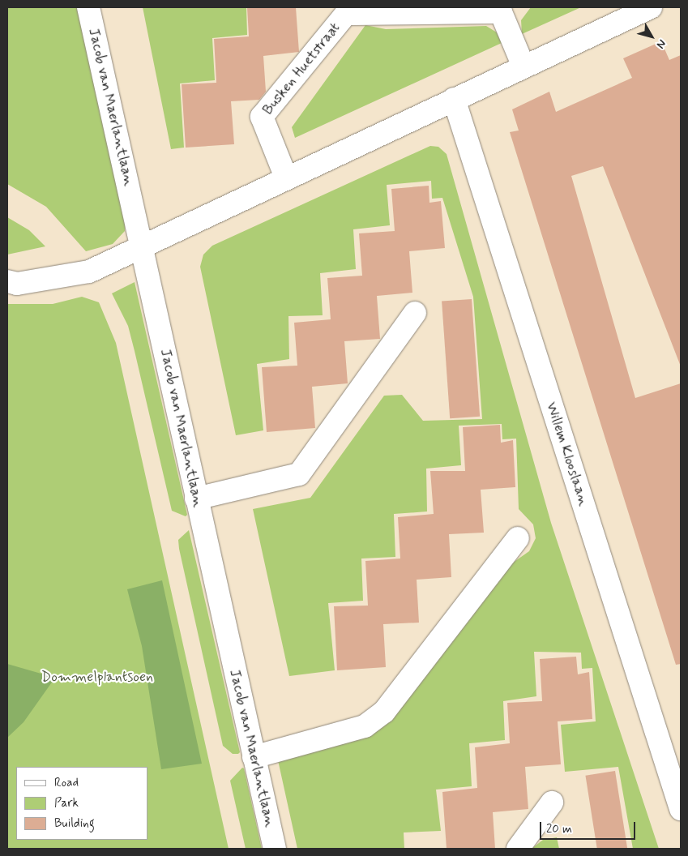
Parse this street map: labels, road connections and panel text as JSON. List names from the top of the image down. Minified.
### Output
{"streets":{"street":["Busken Huetstraat","Jacob van Maerlantlaan","Willem Klooslaan"]},"parks":["Dommelplantsoen"],"legend":["Road","Park","Building"],"scale_bar":"20 m","north":"bottom right"}
